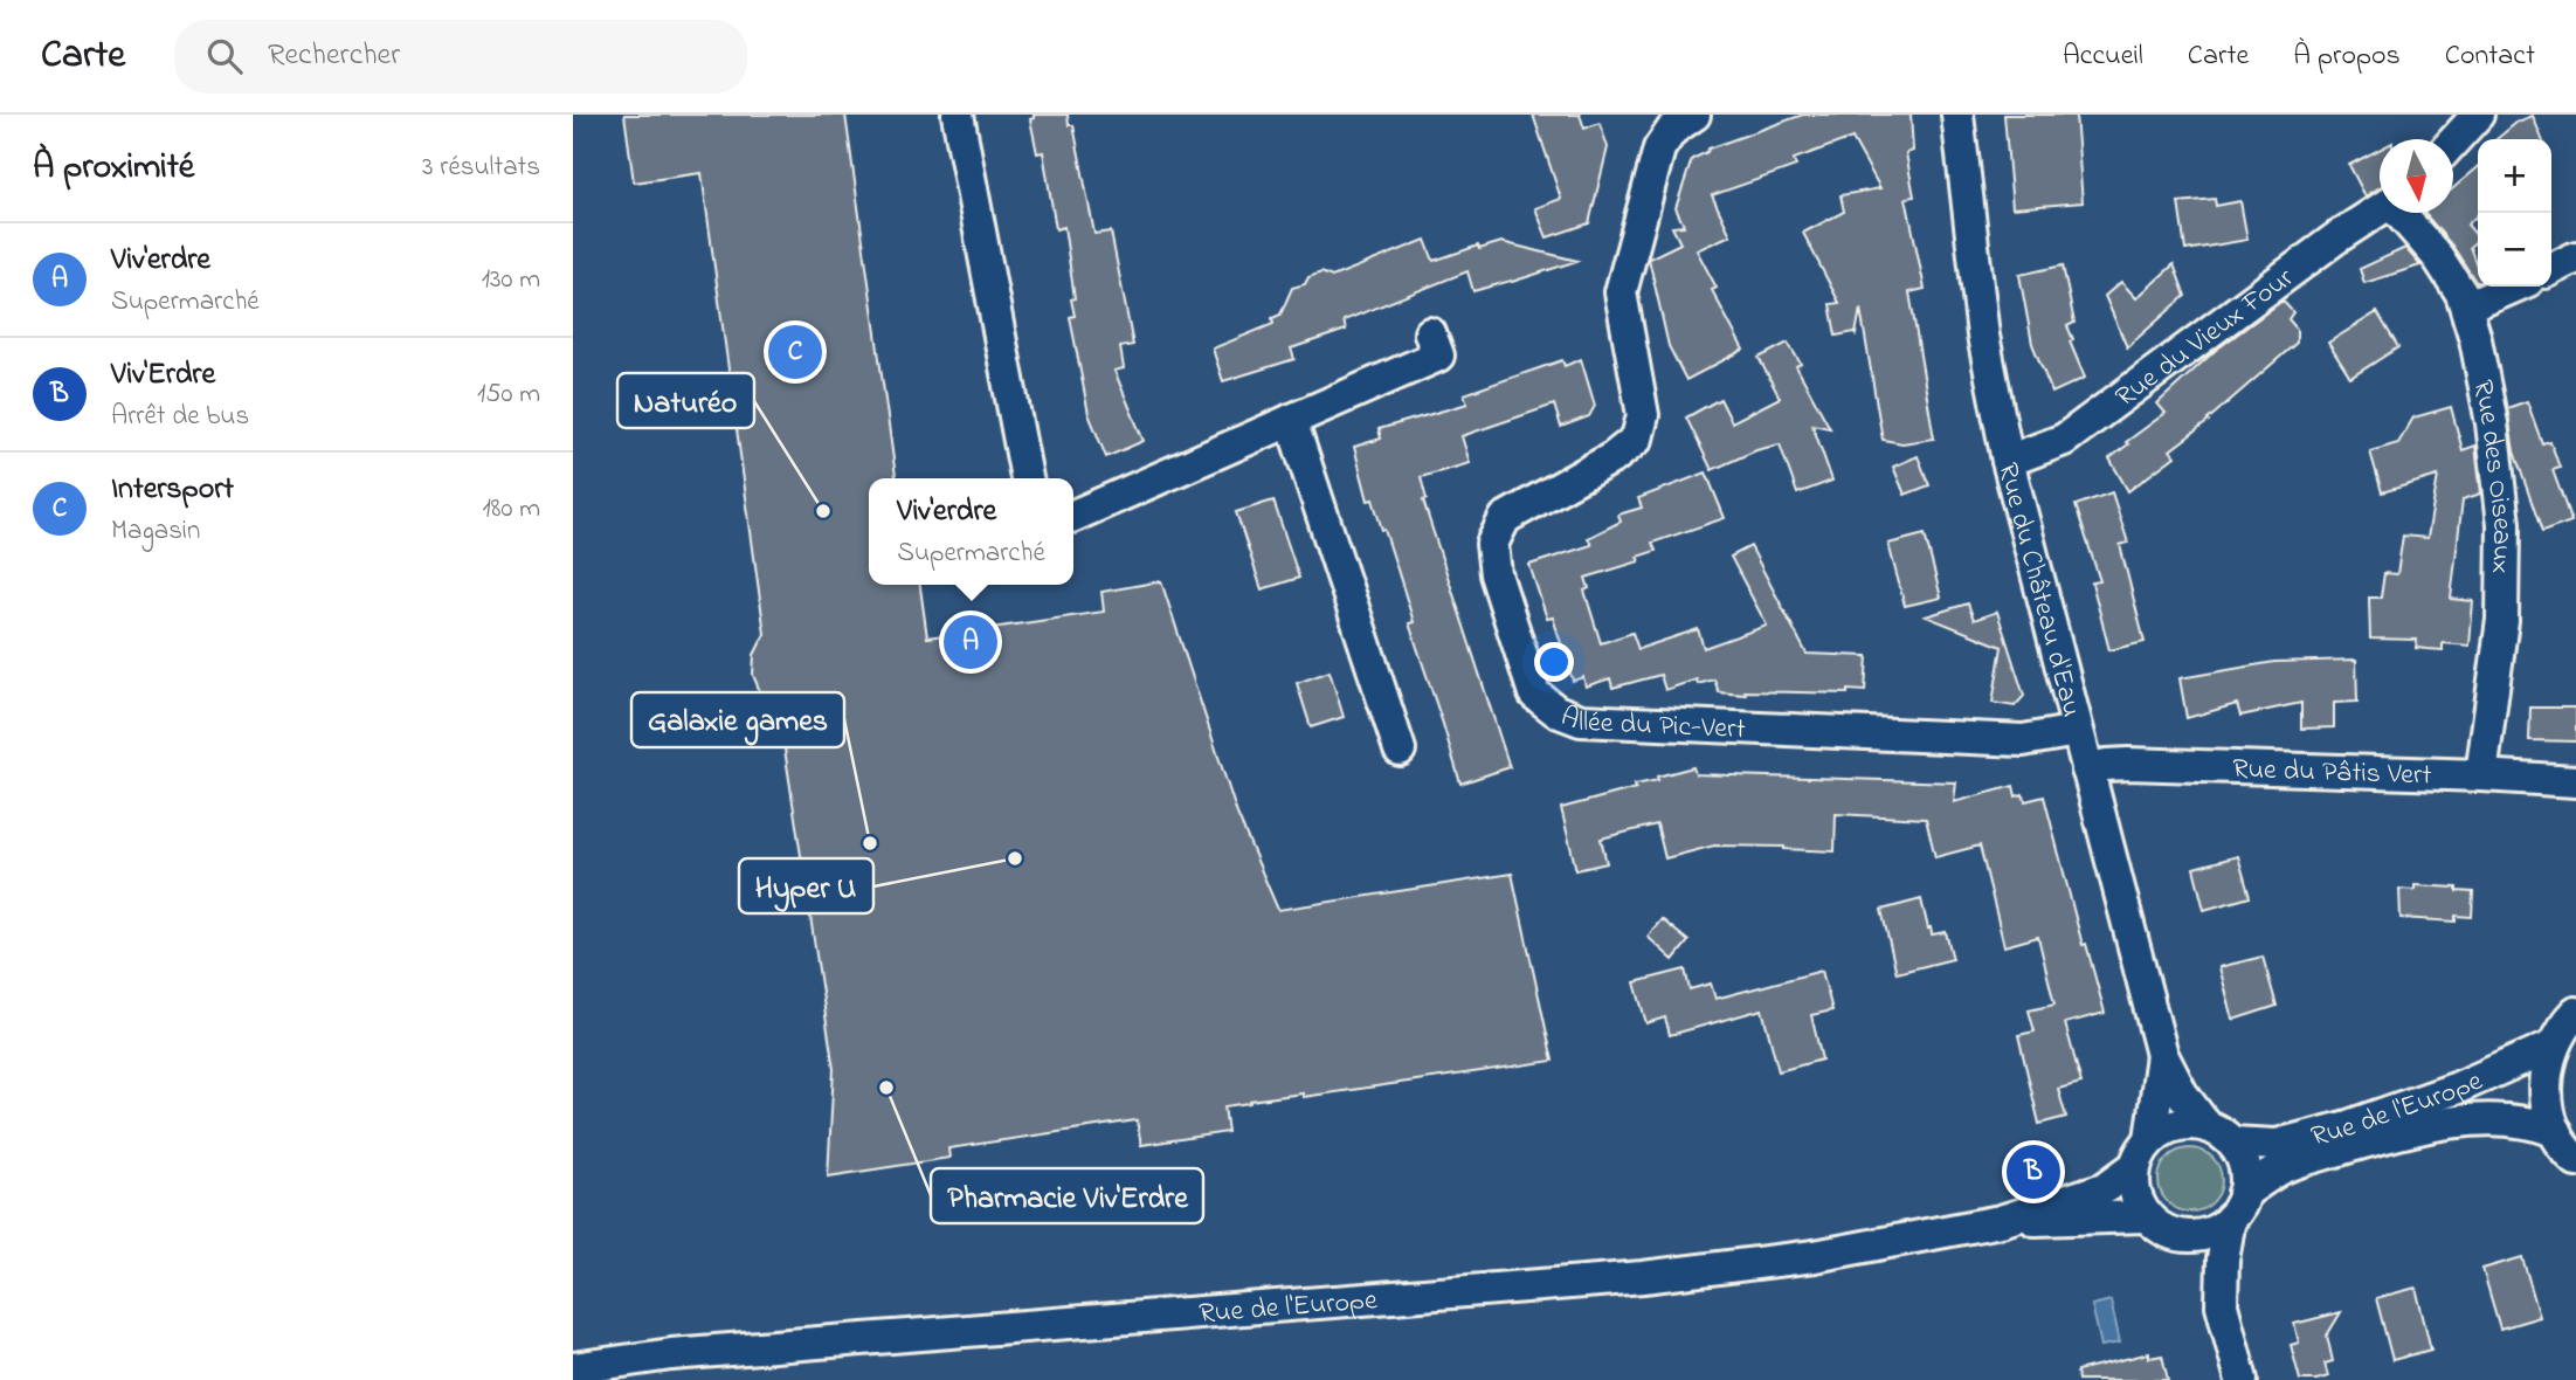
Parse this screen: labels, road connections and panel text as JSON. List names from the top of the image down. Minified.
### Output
{"streets":{"street":["Rue du Vieux Four","Rue des Oiseaux","Rue du Château d'Eau","Allée du Pic-Vert","Rue du Pâtis Vert","Rue de l'Europe"]},"crossings":[["Rue du Vieux Four","Rue du Château d'Eau"],["Rue des Oiseaux","Rue du Pâtis Vert"],["Rue du Château d'Eau","Allée du Pic-Vert"],["Rue du Château d'Eau","Rue du Pâtis Vert"],["Rue du Château d'Eau","Rue de l'Europe"]],"places":["Naturéo","Galaxie games","Hyper U","Pharmacie Viv'Erdre"],"north":"bottom","page":{"header":"Carte","search":"Rechercher","nav":["Accueil","Carte","À propos","Contact"],"heading":["À proximité","3 résultats"],"map_buttons":["+","−"],"list":[{"mark":"A","name":"Viv'erdre","note":"Supermarché","value":"130 m"},{"mark":"B","name":"Viv'Erdre","note":"Arrêt de bus","value":"150 m"},{"mark":"C","name":"Intersport","note":"Magasin","value":"180 m"}],"pins":["C","A","B"],"popup":["Viv'erdre","Supermarché"]}}
